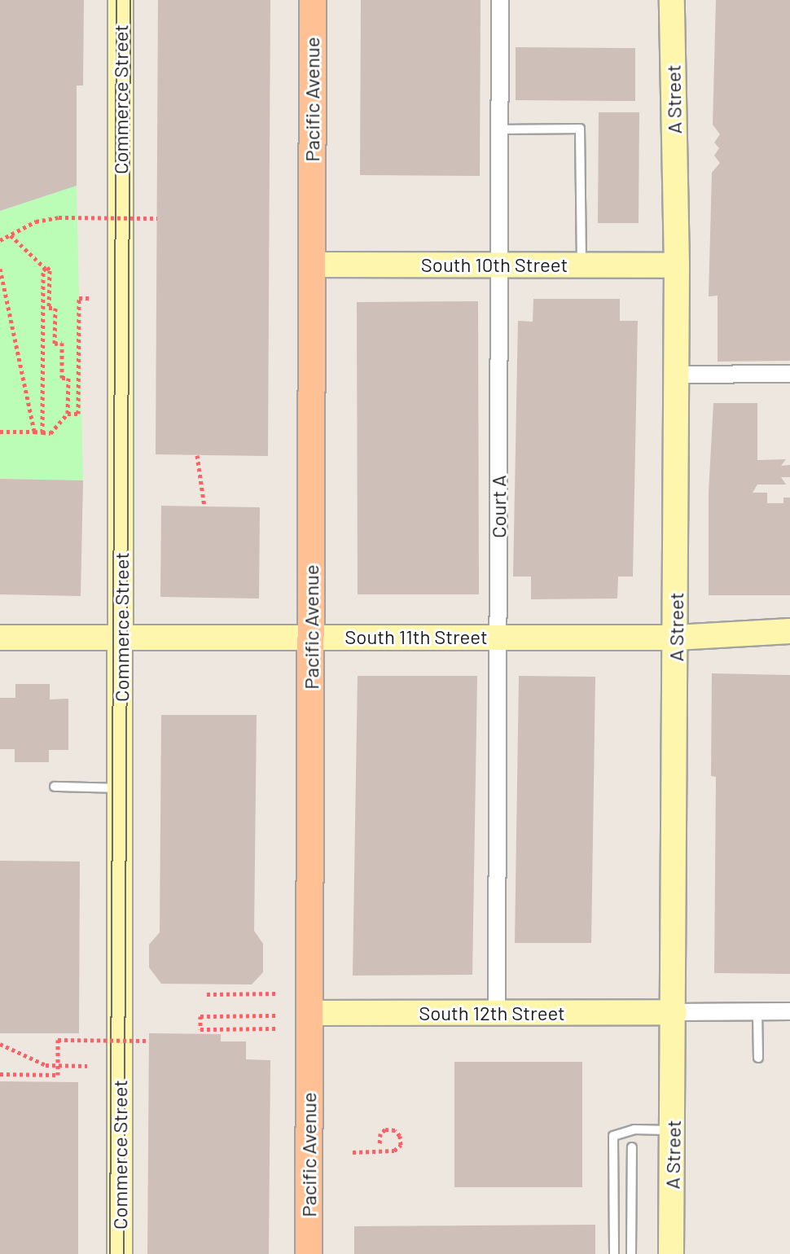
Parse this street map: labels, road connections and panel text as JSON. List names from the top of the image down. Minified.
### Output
{"streets":{"main road":["Pacific Avenue"],"street":["Commerce Street","A Street","South 10th Street","Court A","South 11th Street","South 12th Street"]},"crossings":[["Commerce Street","South 11th Street"],["Pacific Avenue","South 10th Street"],["Pacific Avenue","South 11th Street"],["Pacific Avenue","South 12th Street"],["A Street","South 10th Street"],["A Street","South 11th Street"],["A Street","South 12th Street"],["South 10th Street","Court A"],["Court A","South 11th Street"],["Court A","South 12th Street"]]}
